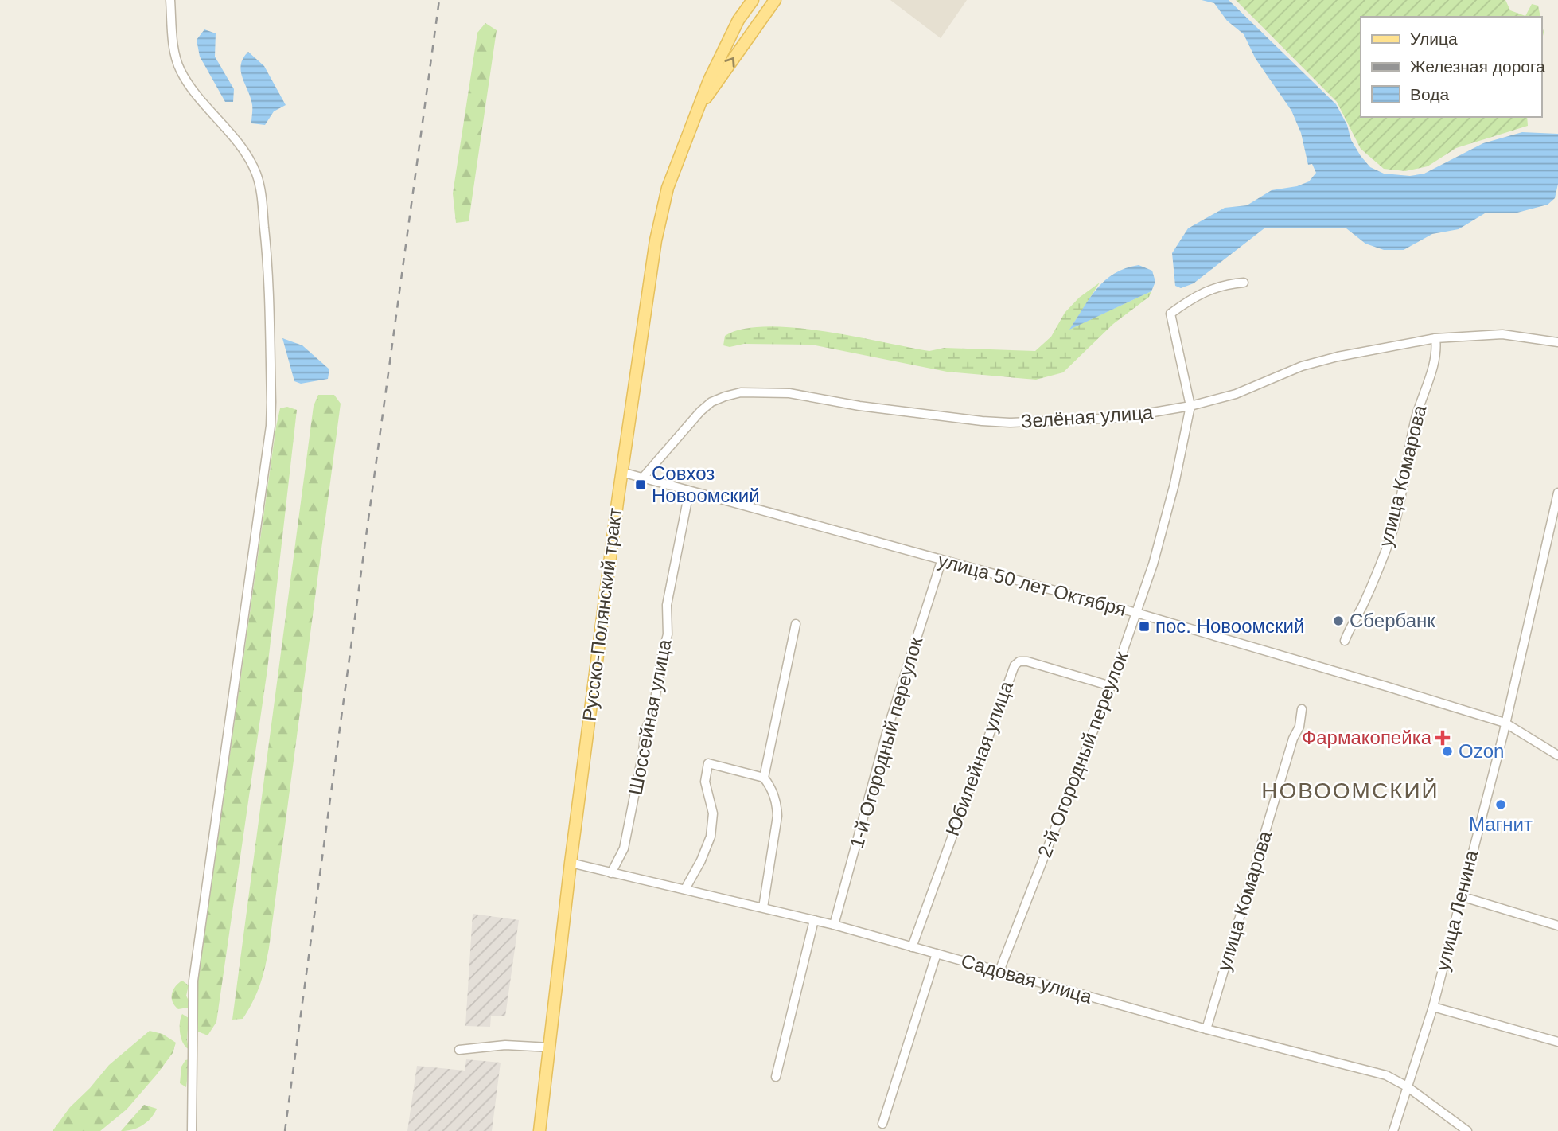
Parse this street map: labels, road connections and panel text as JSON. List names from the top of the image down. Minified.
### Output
{"streets":{"main road":["Русско-Полянский тракт"],"street":["Зелёная улица","улица Комарова","улица 50 лет Октября","Шоссейная улица","1-й Огородный переулок","2-й Огородный переулок","Юбилейная улица","улица Ленина","Садовая улица"]},"crossings":[["Зелёная улица","улица Комарова"],["Зелёная улица","улица 50 лет Октября"],["Зелёная улица","2-й Огородный переулок"],["улица Комарова","Садовая улица"],["улица 50 лет Октября","Русско-Полянский тракт"],["улица 50 лет Октября","Шоссейная улица"],["улица 50 лет Октября","1-й Огородный переулок"],["улица 50 лет Октября","2-й Огородный переулок"],["улица 50 лет Октября","улица Ленина"],["Русско-Полянский тракт","Садовая улица"],["Шоссейная улица","Садовая улица"],["1-й Огородный переулок","Садовая улица"],["2-й Огородный переулок","Юбилейная улица"],["2-й Огородный переулок","Садовая улица"],["Юбилейная улица","Садовая улица"],["улица Ленина","Садовая улица"]],"districts":["НОВООМСКИЙ"],"places":{"transit":["Совхоз Новоомский","пос. Новоомский"],"other":["Сбербанк","Ozon","Магнит"],"health":["Фармакопейка"]},"legend":["Улица","Железная дорога","Вода"]}
